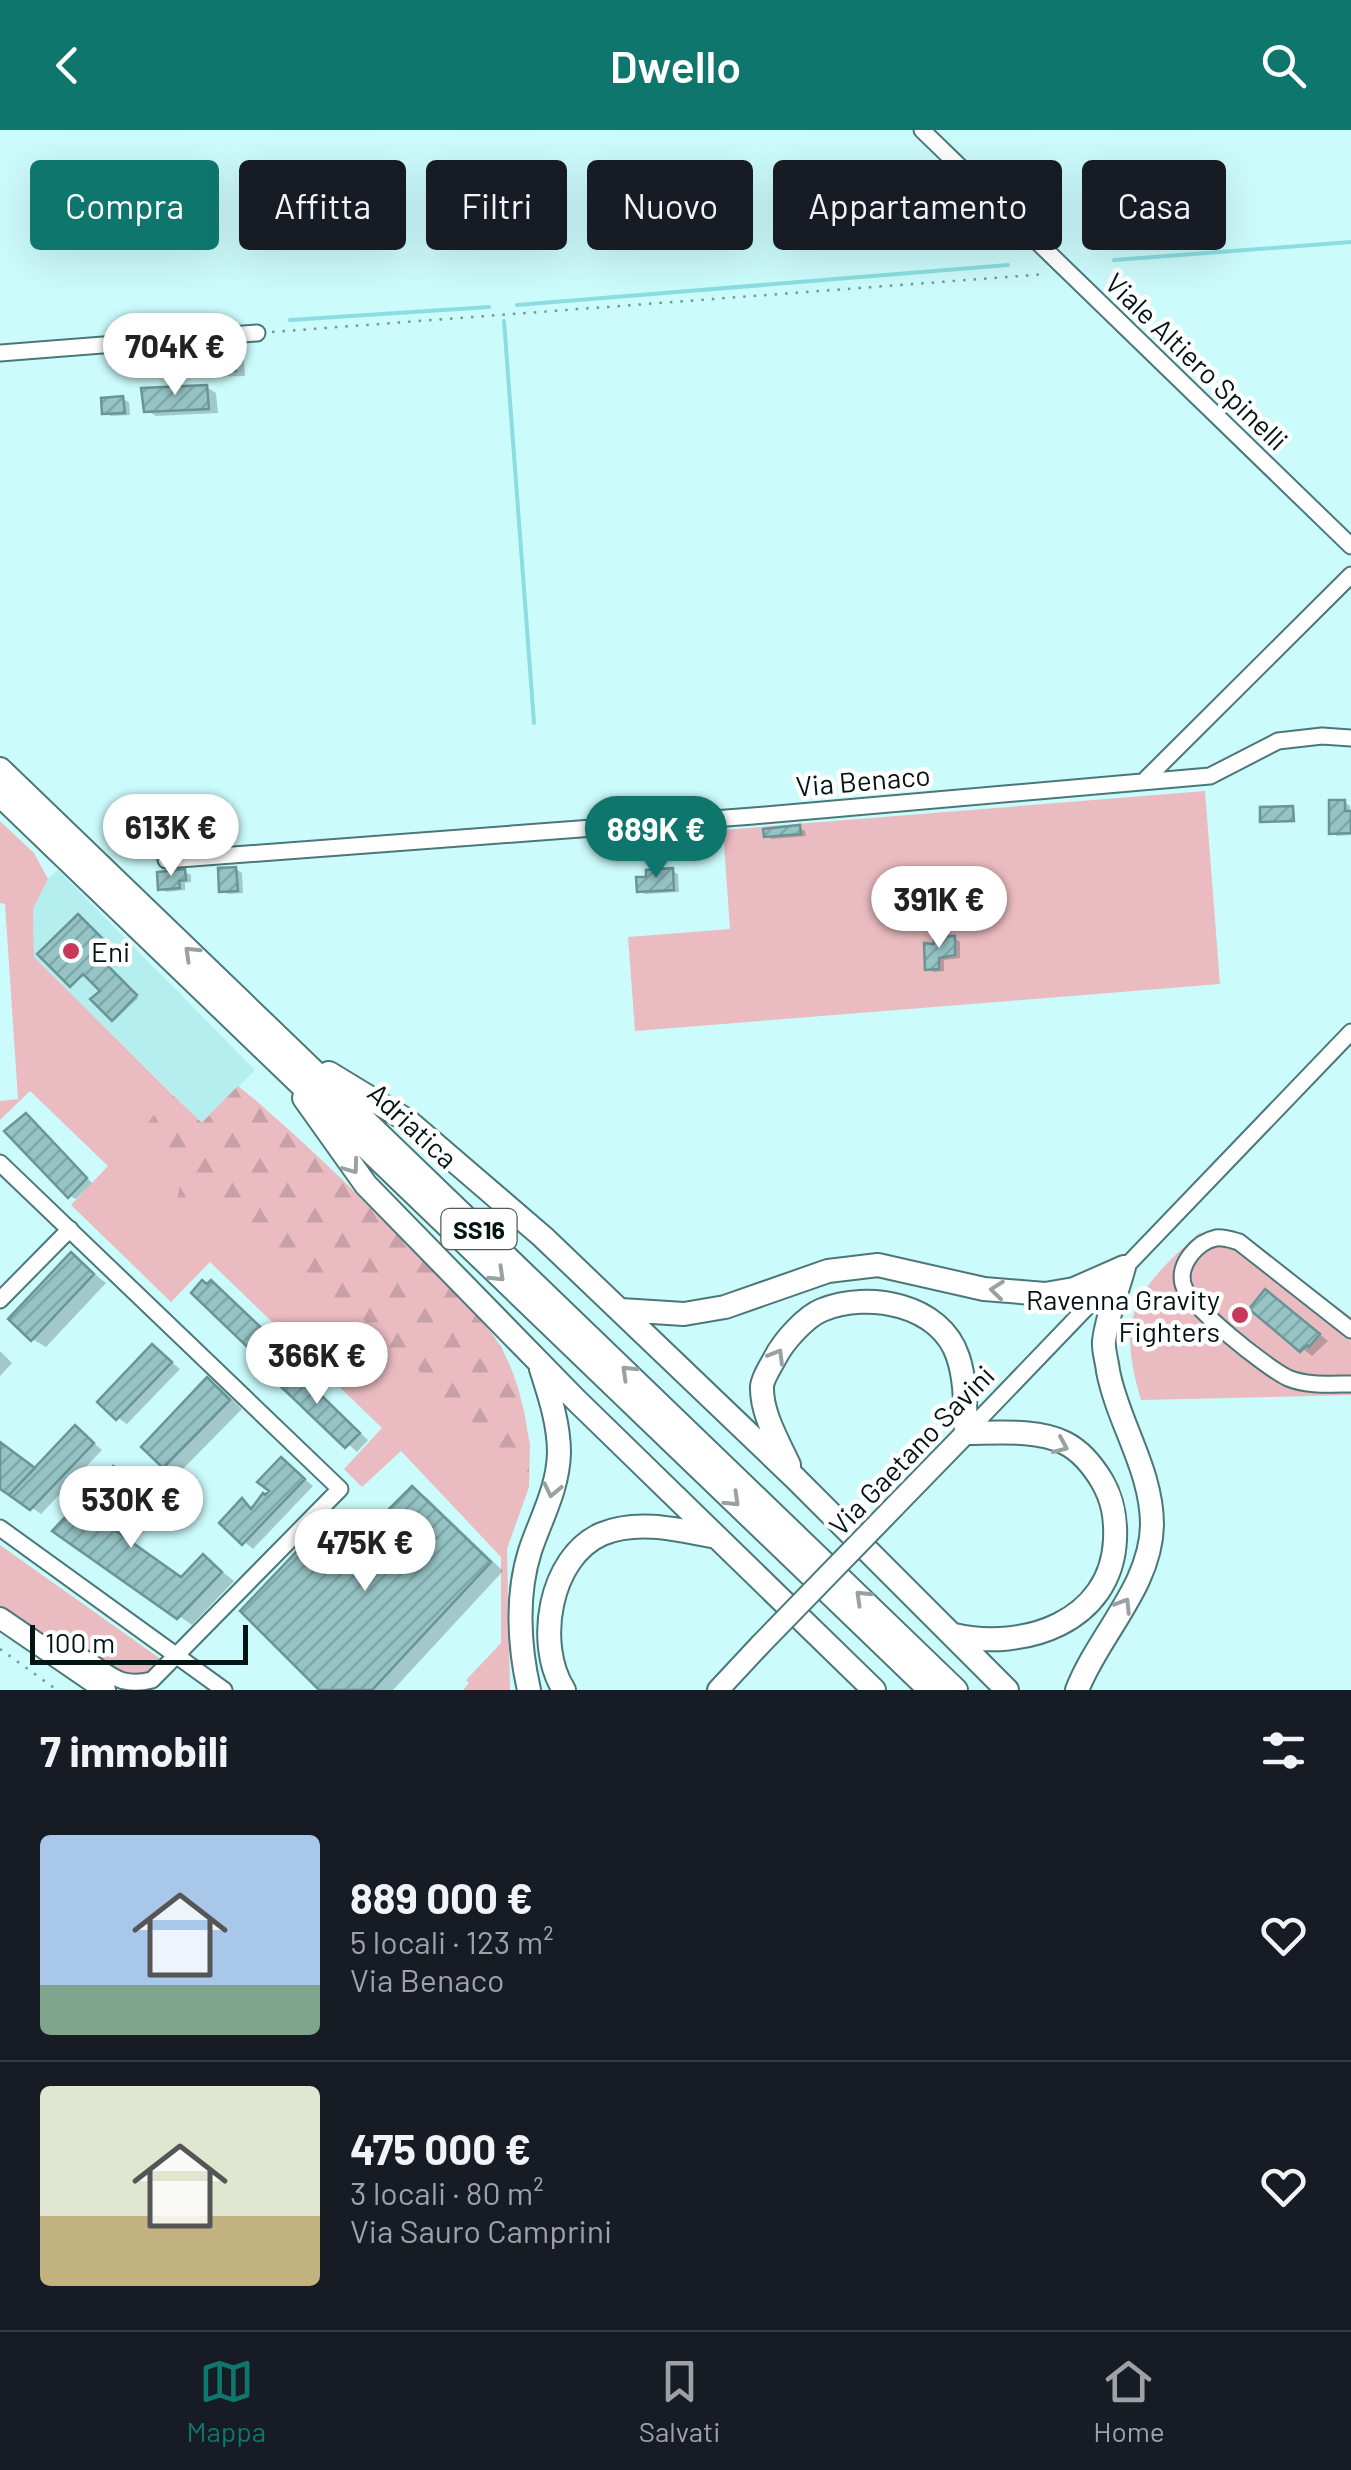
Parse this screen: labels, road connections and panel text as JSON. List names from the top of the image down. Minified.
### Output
{"streets":{"highway":["Adriatica","SS16"],"main road":["Via Gaetano Savini"],"street":["Viale Altiero Spinelli","Via Benaco"]},"crossings":[["Adriatica","SS16"],["SS16","Via Gaetano Savini"]],"places":["Eni","Ravenna Gravity Fighters"],"scale_bar":"100 m","page":{"header":"Dwello","chip":["Compra","Affitta","Filtri","Nuovo","Appartamento","Casa"],"price":["704K €","613K €","889K €","391K €","366K €","530K €","475K €"],"scale":"100 m","heading":"7 immobili","list":[{"name":"889 000 €","note":"5 locali · 123 m² · Via Benaco"},{"name":"475 000 €","note":"3 locali · 80 m² · Via Sauro Camprini"}],"tabs":["Mappa","Salvati","Home"]}}
